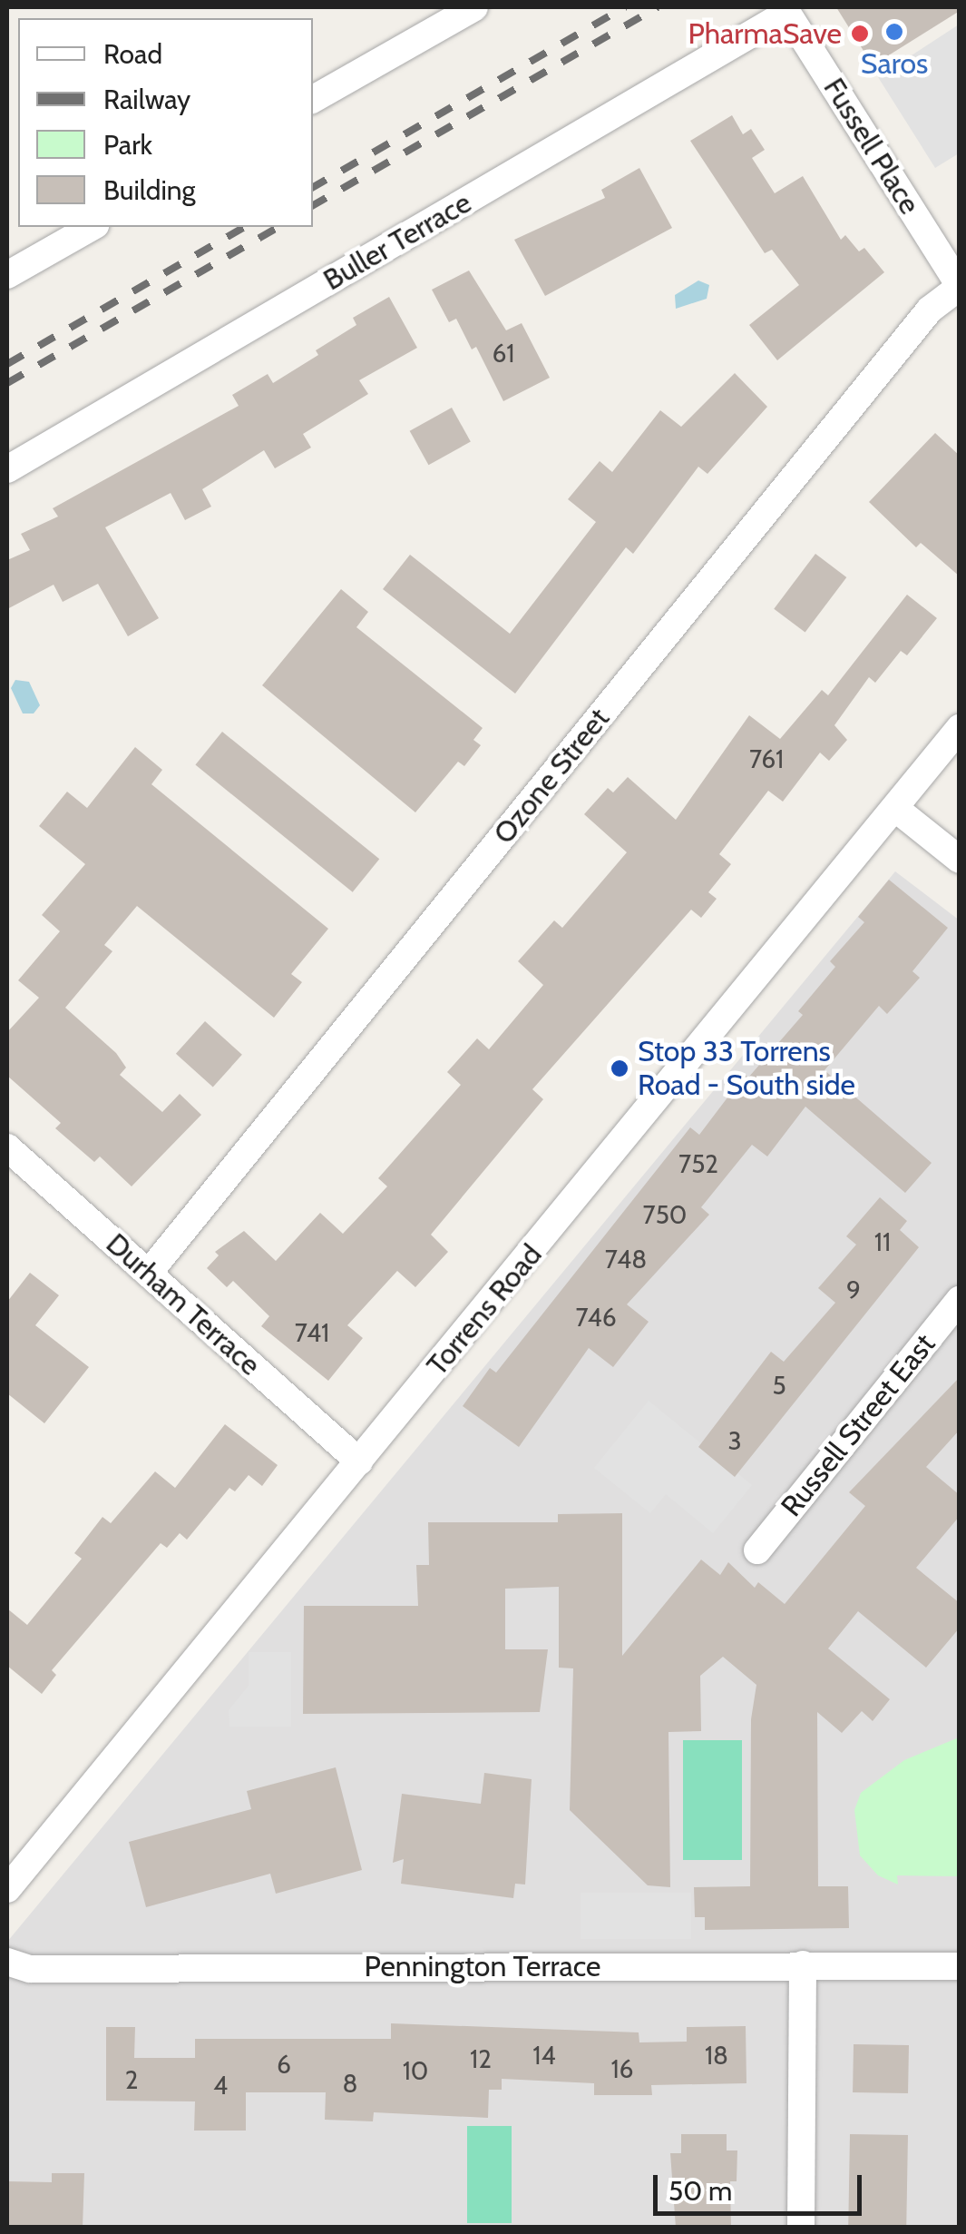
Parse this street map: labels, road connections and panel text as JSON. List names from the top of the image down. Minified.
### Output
{"streets":{"street":["Fussell Place","Buller Terrace","Ozone Street","Durham Terrace","Torrens Road","Russell Street East","Pennington Terrace"]},"crossings":[["Fussell Place","Buller Terrace"],["Fussell Place","Ozone Street"],["Ozone Street","Durham Terrace"],["Durham Terrace","Torrens Road"]],"places":["Saros","PharmaSave","Stop 33 Torrens Road - South side"],"house_numbers":["61","761","752","750","11","748","9","746","741","5","3","14","18","12","6","16","10","2","8","4"],"legend":["Road","Railway","Park","Building"],"scale_bar":"50 m"}
